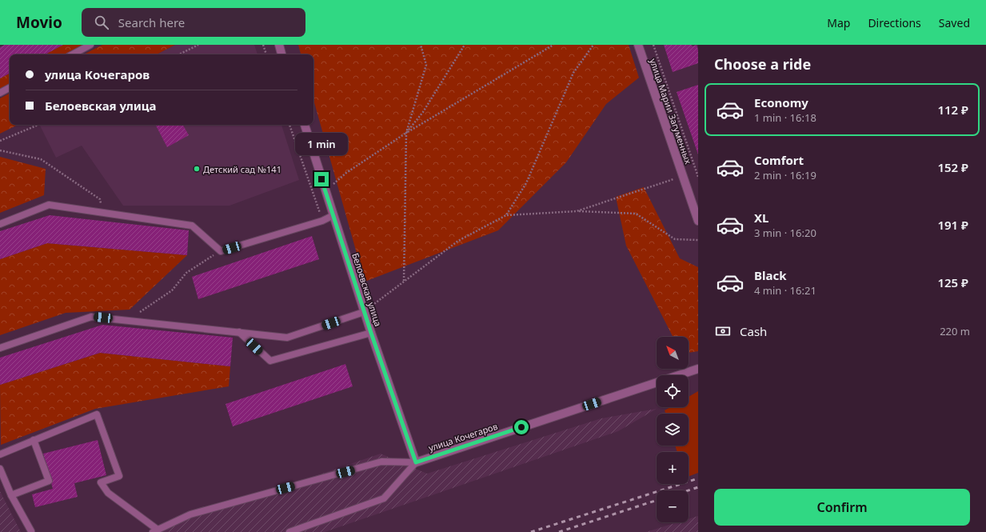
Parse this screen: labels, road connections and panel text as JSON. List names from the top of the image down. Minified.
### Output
{"streets":{"street":["улица Марии Загуменных","Белоевская улица","улица Кочегаров"]},"crossings":[["Белоевская улица","улица Кочегаров"]],"places":["Детский сад №141"],"north":"top left","page":{"header":"Movio","search":"Search here","nav":["Map","Directions","Saved"],"heading":"Choose a ride","banner":["улица Кочегаров","Белоевская улица"],"list":[{"name":"Economy","note":"1 min · 16:18","value":"112 ₽"},{"name":"Comfort","note":"2 min · 16:19","value":"152 ₽"},{"name":"XL","note":"3 min · 16:20","value":"191 ₽"},{"name":"Black","note":"4 min · 16:21","value":"125 ₽"}],"bubble":"1 min","pay":["Cash","220 m"],"map_buttons":["+","−"],"buttons":"Confirm"}}
